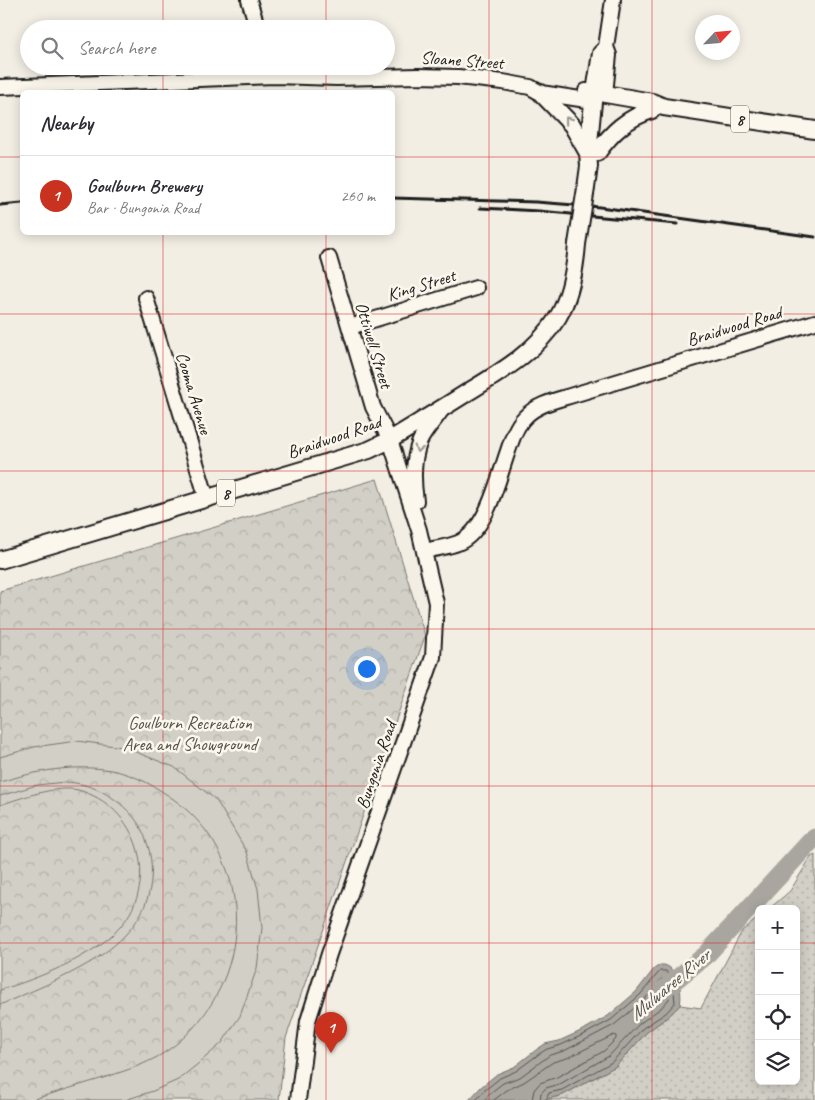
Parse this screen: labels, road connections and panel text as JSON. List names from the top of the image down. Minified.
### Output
{"streets":{"main road":["Sloane Street","8","Braidwood Road"],"street":["King Street","Ottiwell Street","Cooma Avenue","Bungonia Road"]},"crossings":[["Sloane Street","8"],["Sloane Street","Braidwood Road"],["8","Braidwood Road"],["King Street","Ottiwell Street"],["Braidwood Road","Ottiwell Street"],["Braidwood Road","Cooma Avenue"],["Braidwood Road","Bungonia Road"],["Ottiwell Street","Bungonia Road"]],"water":["Mulwaree River"],"parks":["Goulburn Recreation Area and Showground"],"north":"top right","page":{"search":"Search here","heading":"Nearby","list":[{"mark":"1","name":"Goulburn Brewery","note":"Bar · Bungonia Road","value":"260 m"}],"map_buttons":["+","−"],"pins":"1"}}
